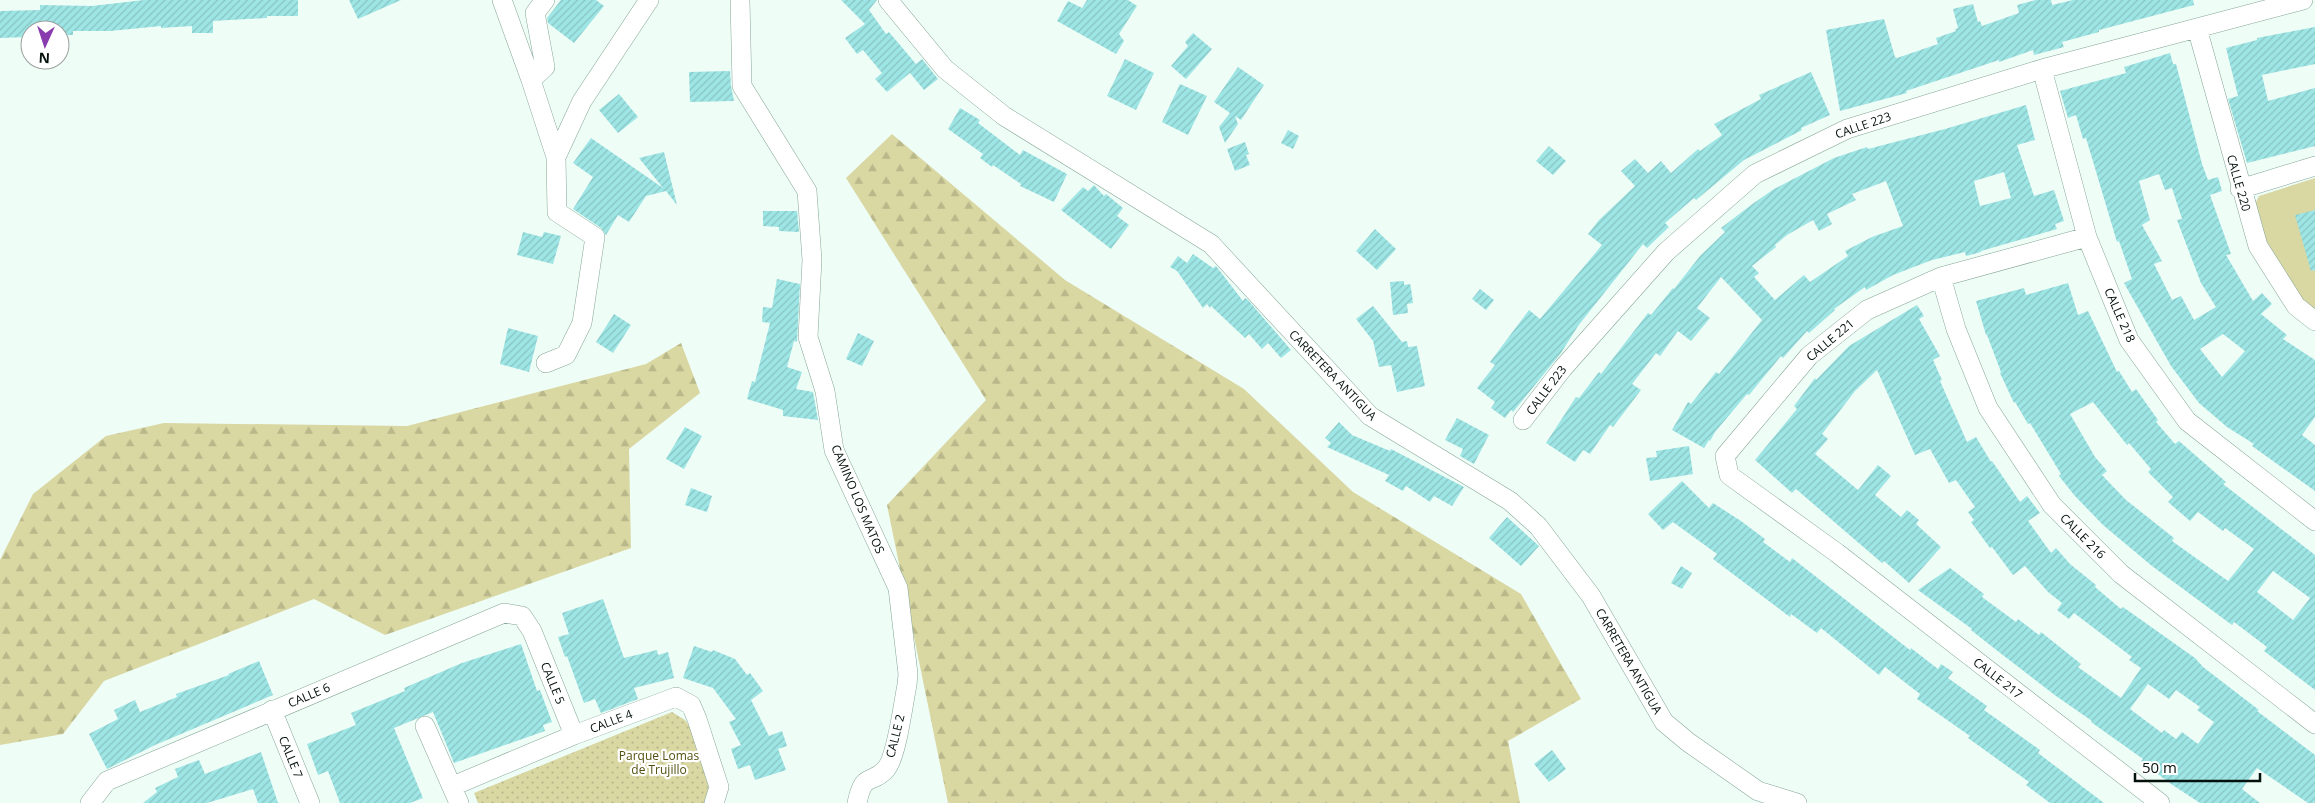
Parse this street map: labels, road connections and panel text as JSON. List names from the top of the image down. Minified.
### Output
{"streets":{"street":["CALLE 223","CALLE 220","CALLE 218","CALLE 221","CARRETERA ANTIGUA","CAMINO LOS MATOS","CALLE 216","CALLE 217","CALLE 5","CALLE 6","CALLE 4","CALLE 2","CALLE 7"]},"crossings":[["CALLE 223","CALLE 220"],["CALLE 223","CALLE 218"],["CALLE 218","CALLE 221"],["CALLE 221","CALLE 216"],["CALLE 221","CALLE 217"],["CAMINO LOS MATOS","CALLE 2"],["CALLE 5","CALLE 6"],["CALLE 5","CALLE 4"],["CALLE 6","CALLE 7"]],"parks":["Parque Lomas de Trujillo"],"scale_bar":"50 m","north":"bottom"}
